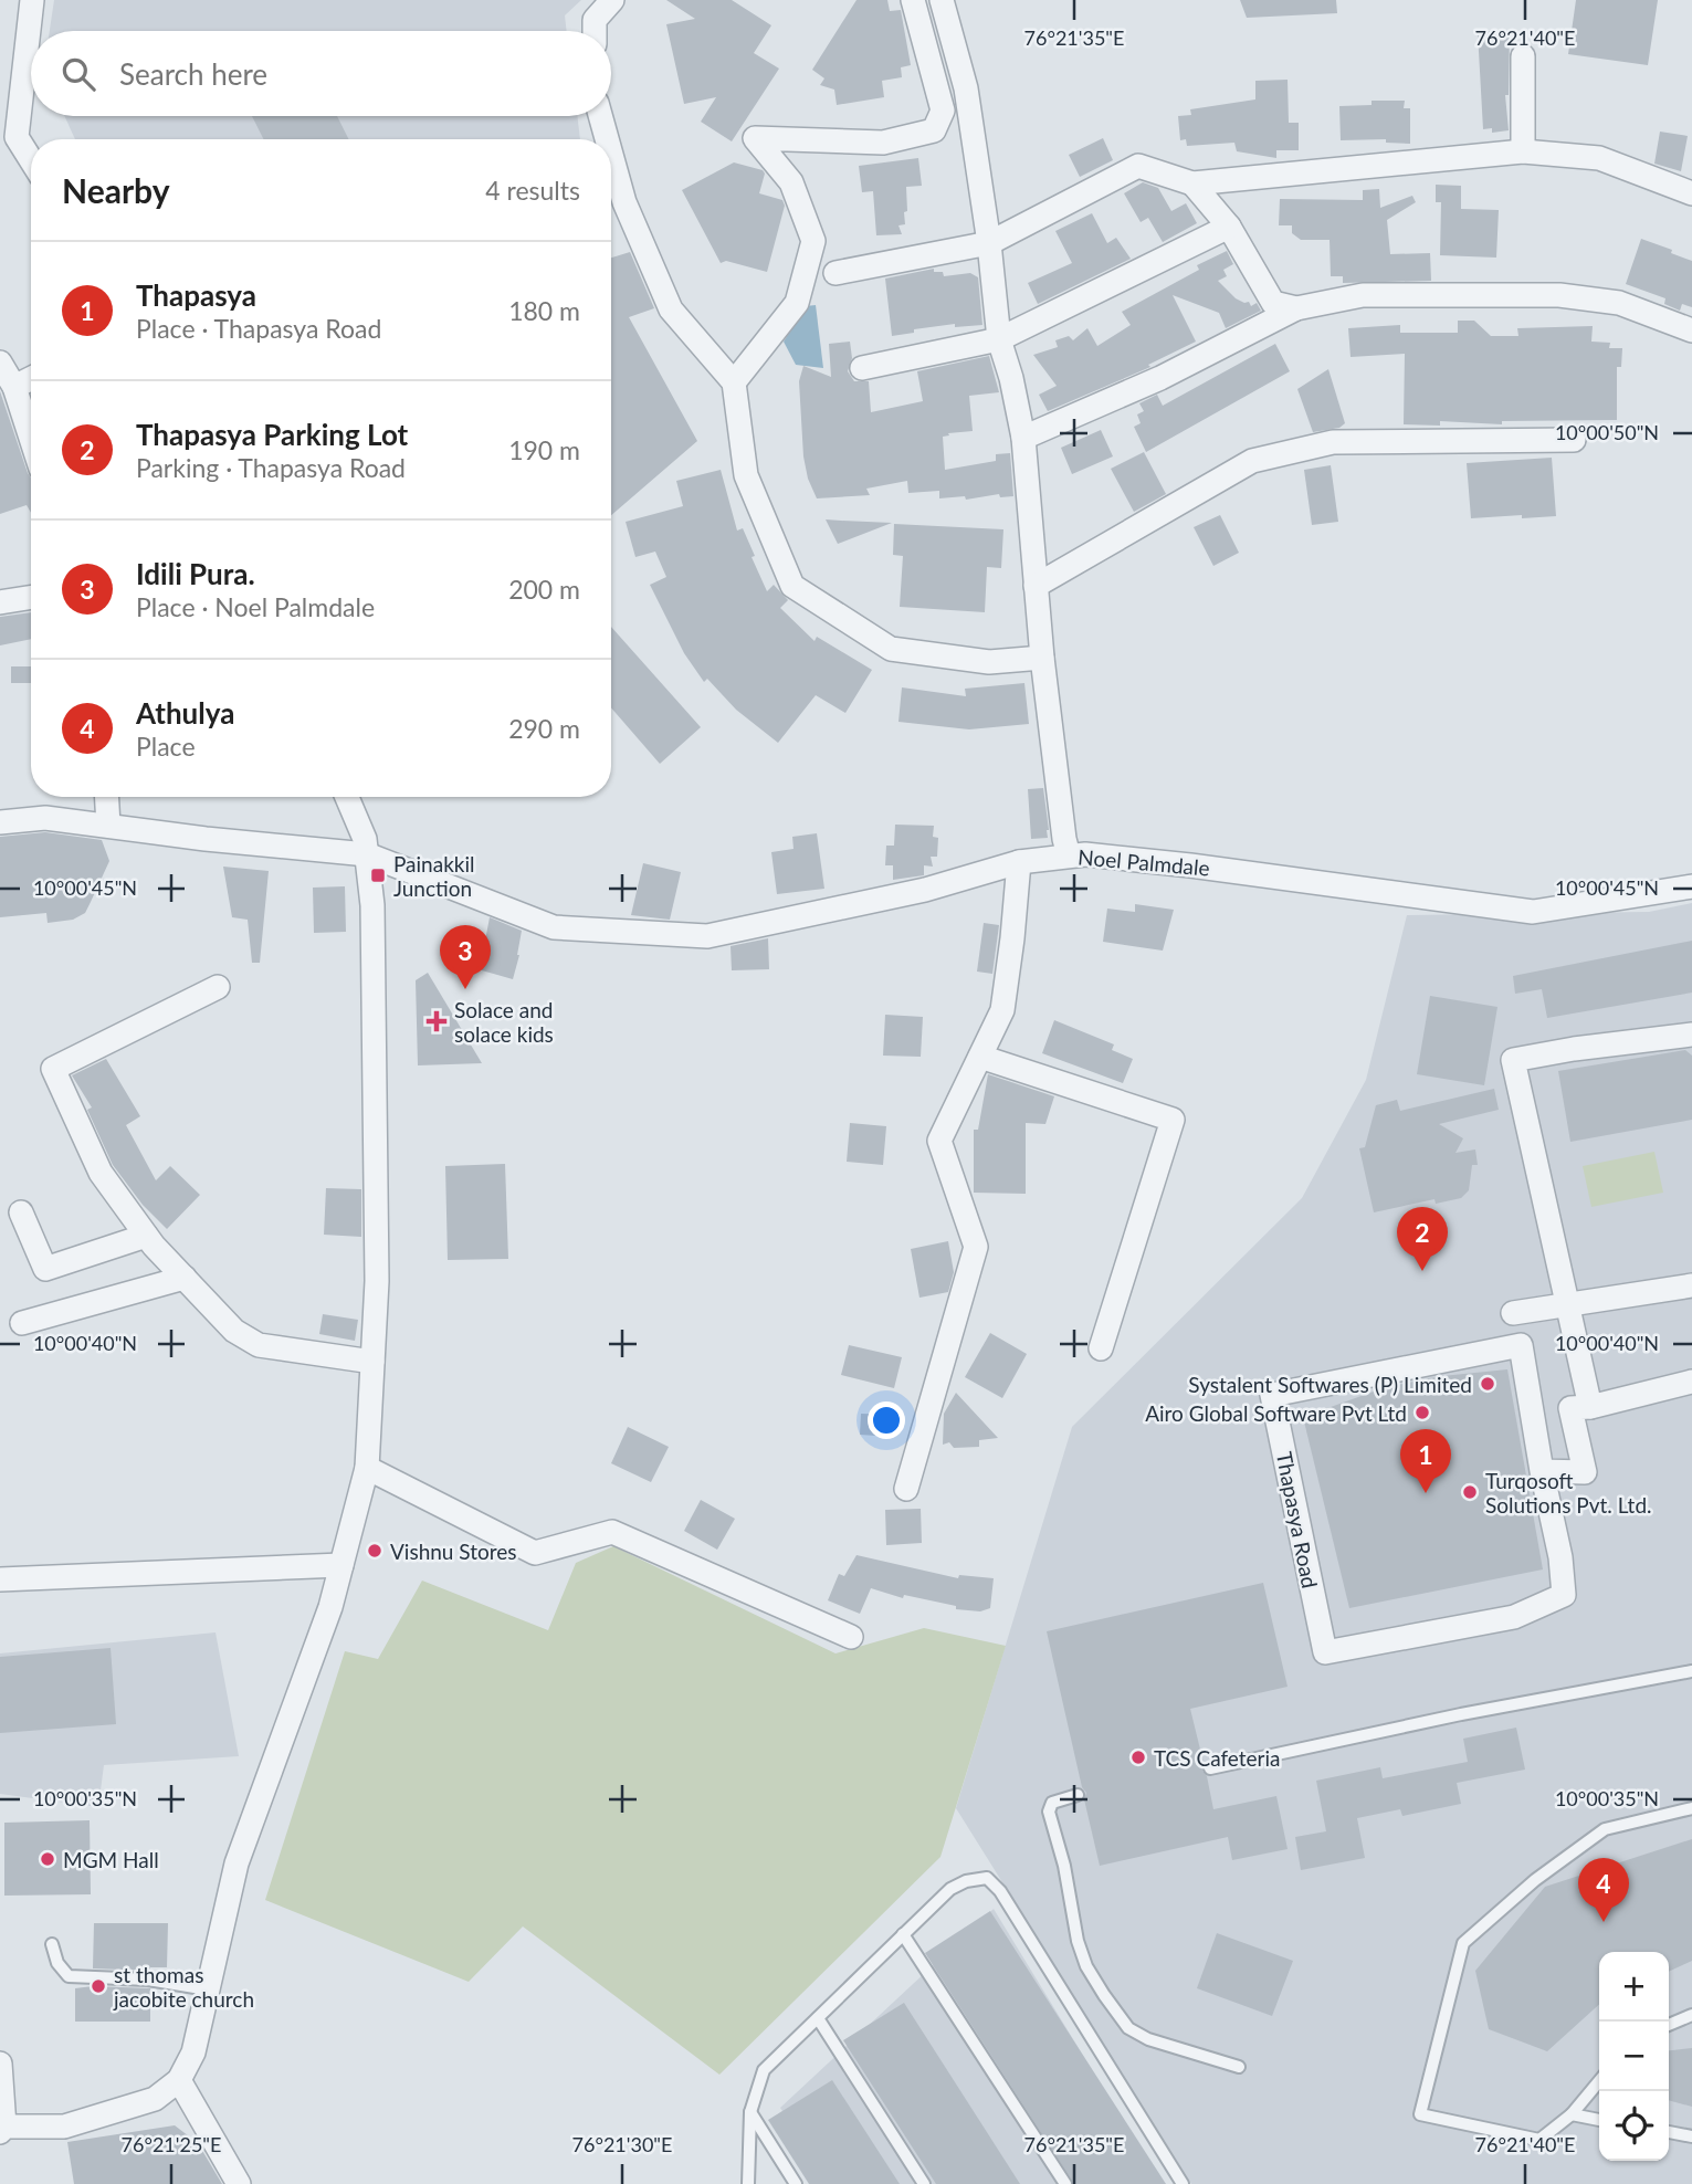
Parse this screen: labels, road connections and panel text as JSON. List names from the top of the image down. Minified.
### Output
{"streets":{"street":["Noel Palmdale","Thapasya Road"]},"places":{"transit":["Painakkil Junction"],"health":["Solace and solace kids"],"other":["Systalent Softwares (P) Limited","Airo Global Software Pvt Ltd","Turqosoft Solutions Pvt. Ltd.","Vishnu Stores","TCS Cafeteria","MGM Hall","st thomas jacobite church"]},"page":{"search":"Search here","heading":["Nearby","4 results"],"list":[{"mark":"1","name":"Thapasya","note":"Place · Thapasya Road","value":"180 m"},{"mark":"2","name":"Thapasya Parking Lot","note":"Parking · Thapasya Road","value":"190 m"},{"mark":"3","name":"Idili Pura.","note":"Place · Noel Palmdale","value":"200 m"},{"mark":"4","name":"Athulya","note":"Place","value":"290 m"}],"pins":["3","2","1","4"],"map_buttons":["+","−"]},"coordinates":["76°21'35\"E","76°21'40\"E","10°00'50\"N","10°00'45\"N","10°00'40\"N","10°00'35\"N","76°21'25\"E","76°21'30\"E"]}
